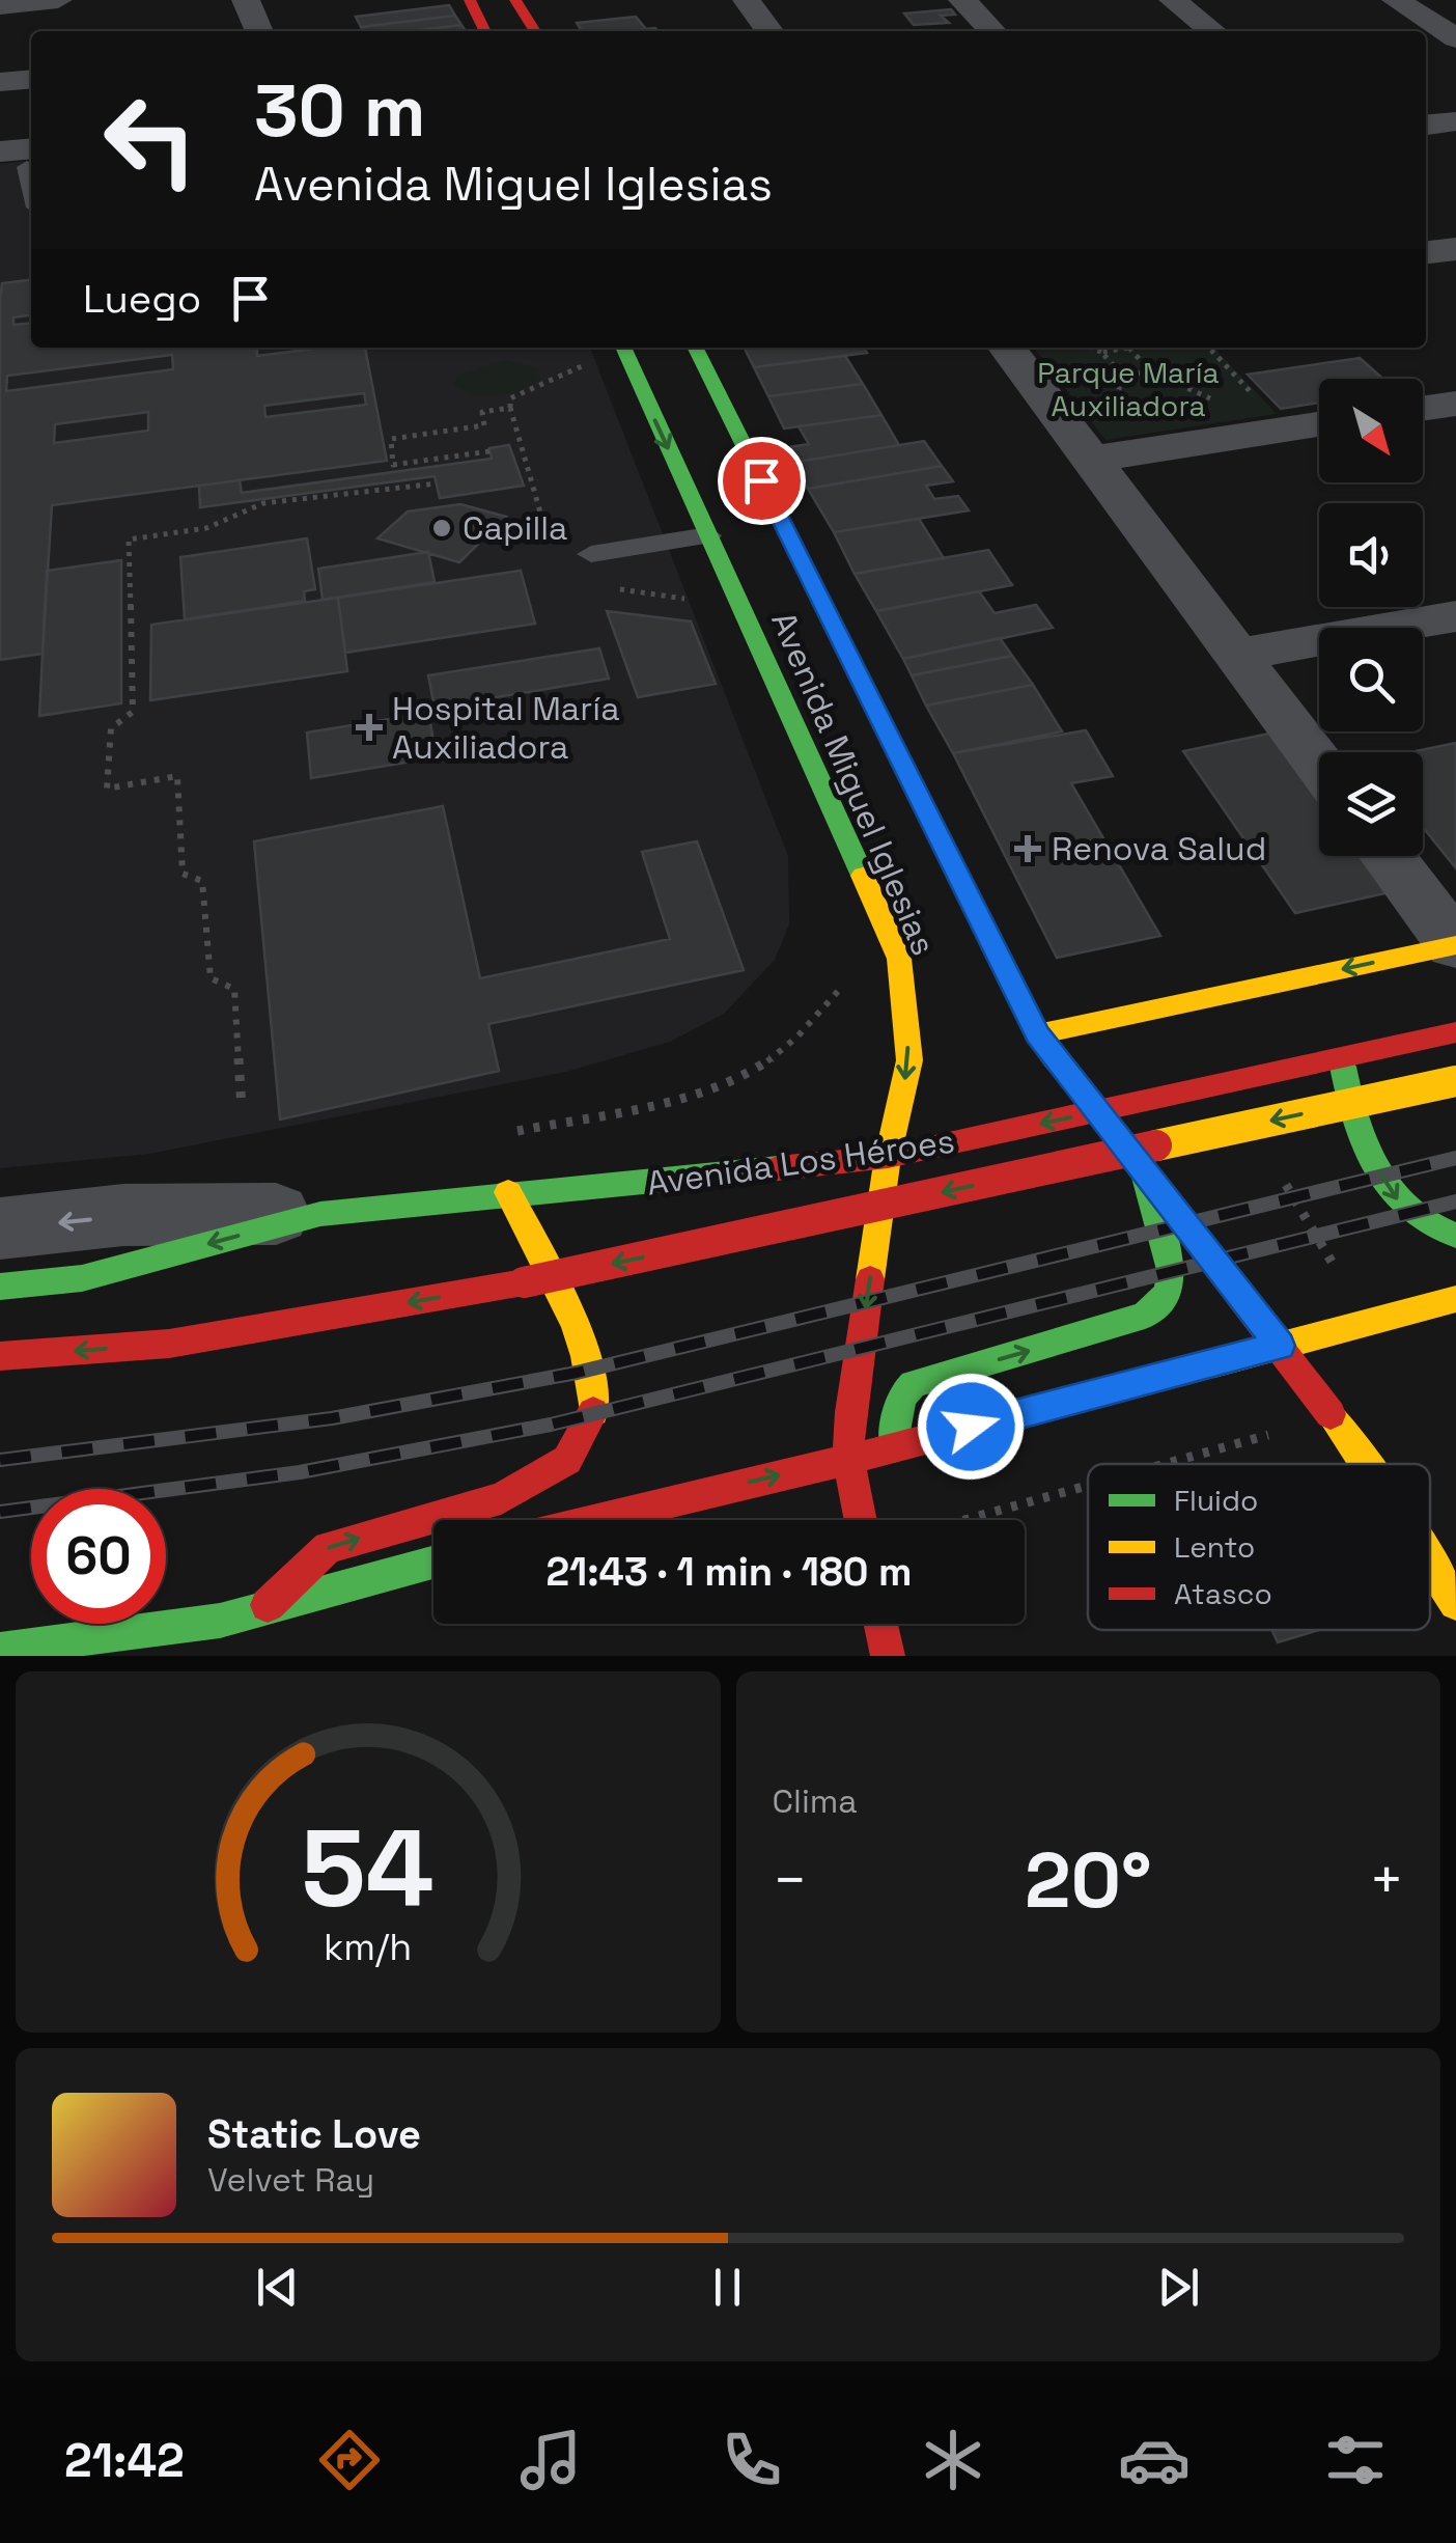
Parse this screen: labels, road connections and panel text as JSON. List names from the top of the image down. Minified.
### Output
{"streets":{"main road":["Avenida Miguel Iglesias","Avenida Los Héroes"]},"crossings":[["Avenida Miguel Iglesias","Avenida Los Héroes"]],"parks":["Parque María Auxiliadora"],"places":{"other":["Capilla"],"health":["Hospital María Auxiliadora","Renova Salud"]},"legend":["Fluido","Lento","Atasco"],"north":"bottom right","page":{"turn":["30 m","Avenida Miguel Iglesias"],"then":"Luego","limit":"60","trip":"21:43 · 1 min · 180 m","tile":"Clima","heat":["−","20°","+"],"song":["Static Love","Velvet Ray"],"tabs":"21:42","gauge":["54","km/h"]}}
